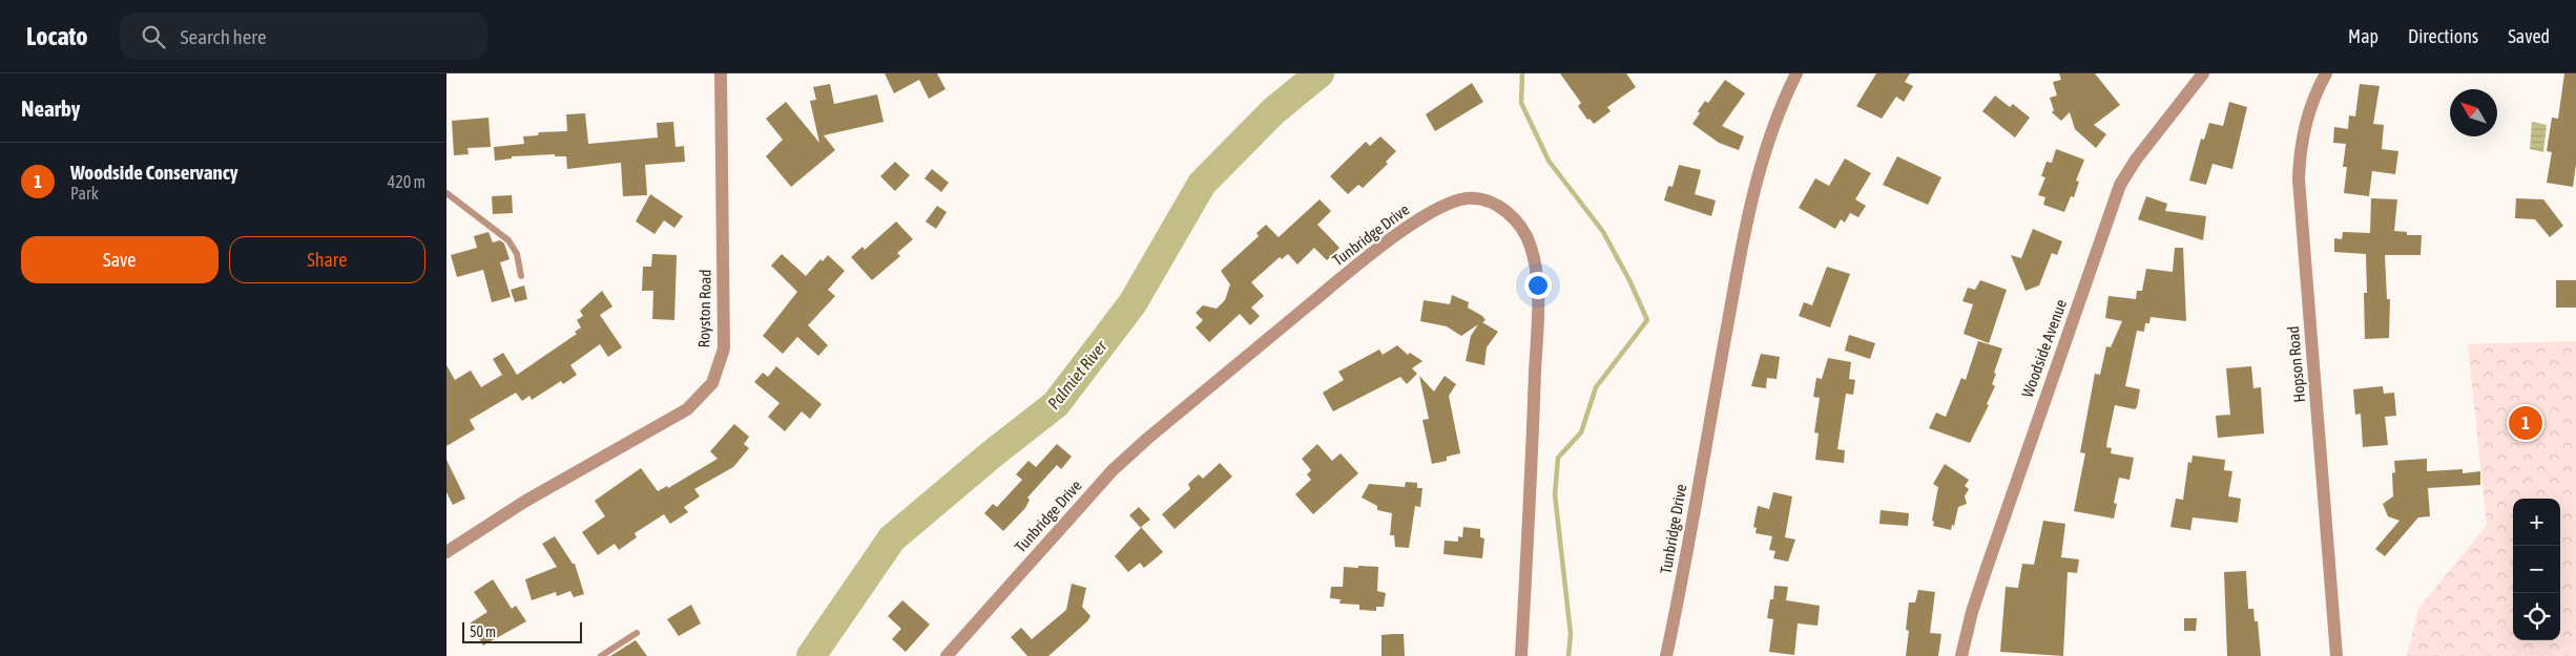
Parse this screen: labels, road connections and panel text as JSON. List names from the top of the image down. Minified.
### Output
{"streets":{"street":["Tunbridge Drive","Royston Road","Woodside Avenue","Hopson Road"]},"water":["Palmiet River"],"scale_bar":"50 m","north":"top left","page":{"header":"Locato","search":"Search here","nav":["Map","Directions","Saved"],"heading":"Nearby","list":[{"mark":"1","name":"Woodside Conservancy","note":"Park","value":"420 m"}],"buttons":["Save","Share"],"pins":"1","map_buttons":["+","−"],"scale":"50 m"}}
